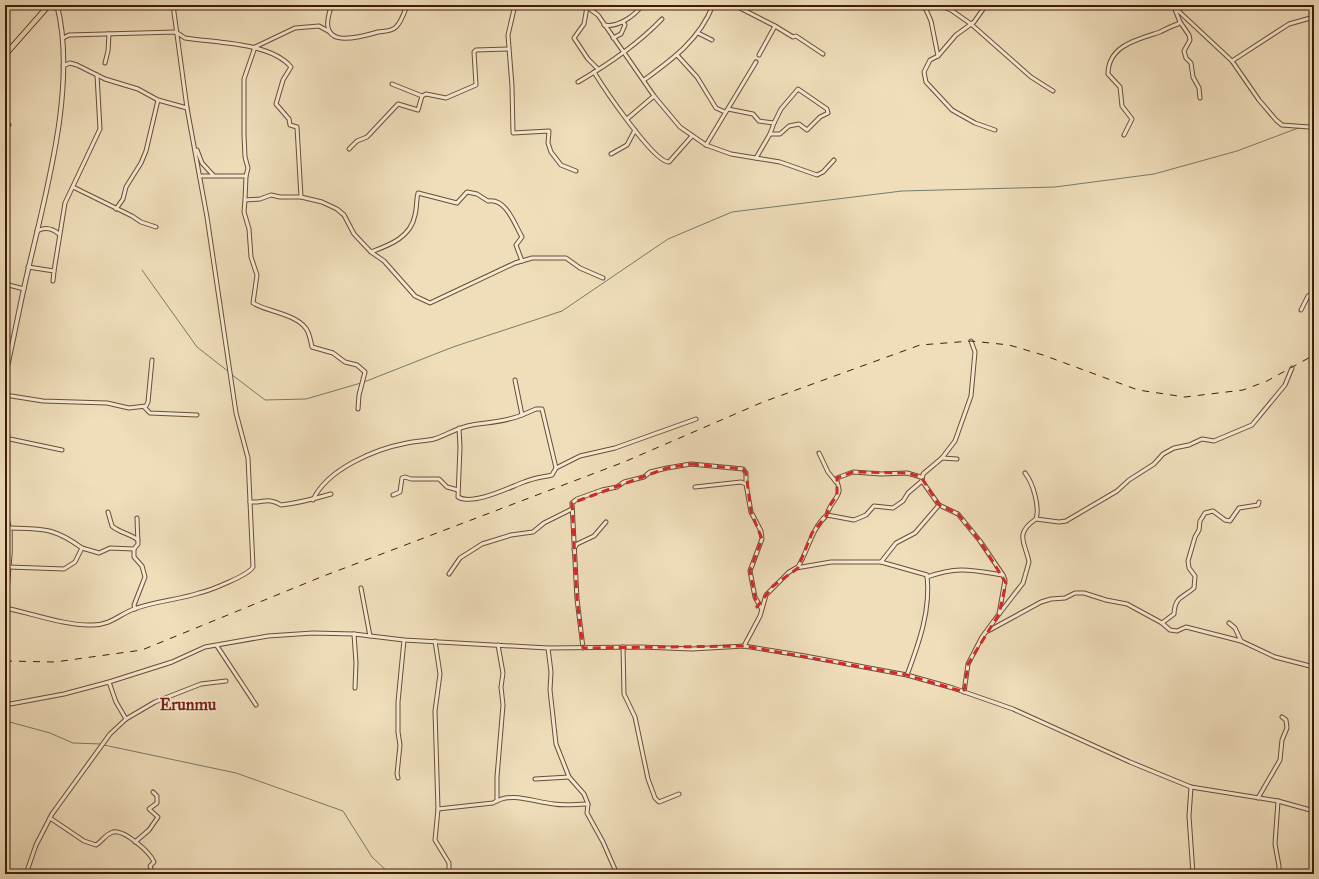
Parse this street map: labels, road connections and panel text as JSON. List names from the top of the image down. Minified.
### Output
{"districts":["Erunmu"]}
